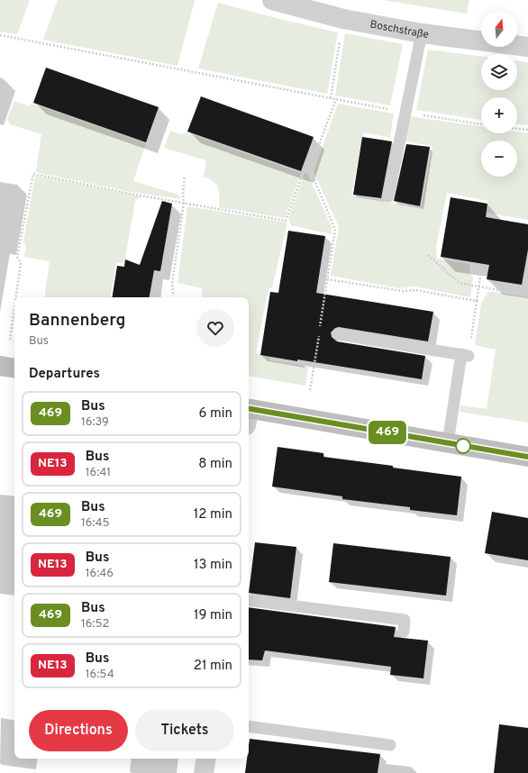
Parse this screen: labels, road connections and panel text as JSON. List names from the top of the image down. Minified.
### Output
{"streets":{"street":["Boschstraße"]},"lines":["bus line 469"],"north":"top","page":{"on_map":"469","map_buttons":["+","−"],"heading":[["Bannenberg","Bus"],"Departures"],"list":[{"mark":"469","name":"Bus","note":"16:39","value":"6 min"},{"mark":"NE13","name":"Bus","note":"16:41","value":"8 min"},{"mark":"469","name":"Bus","note":"16:45","value":"12 min"},{"mark":"NE13","name":"Bus","note":"16:46","value":"13 min"},{"mark":"469","name":"Bus","note":"16:52","value":"19 min"},{"mark":"NE13","name":"Bus","note":"16:54","value":"21 min"}],"buttons":["Directions","Tickets"]}}
